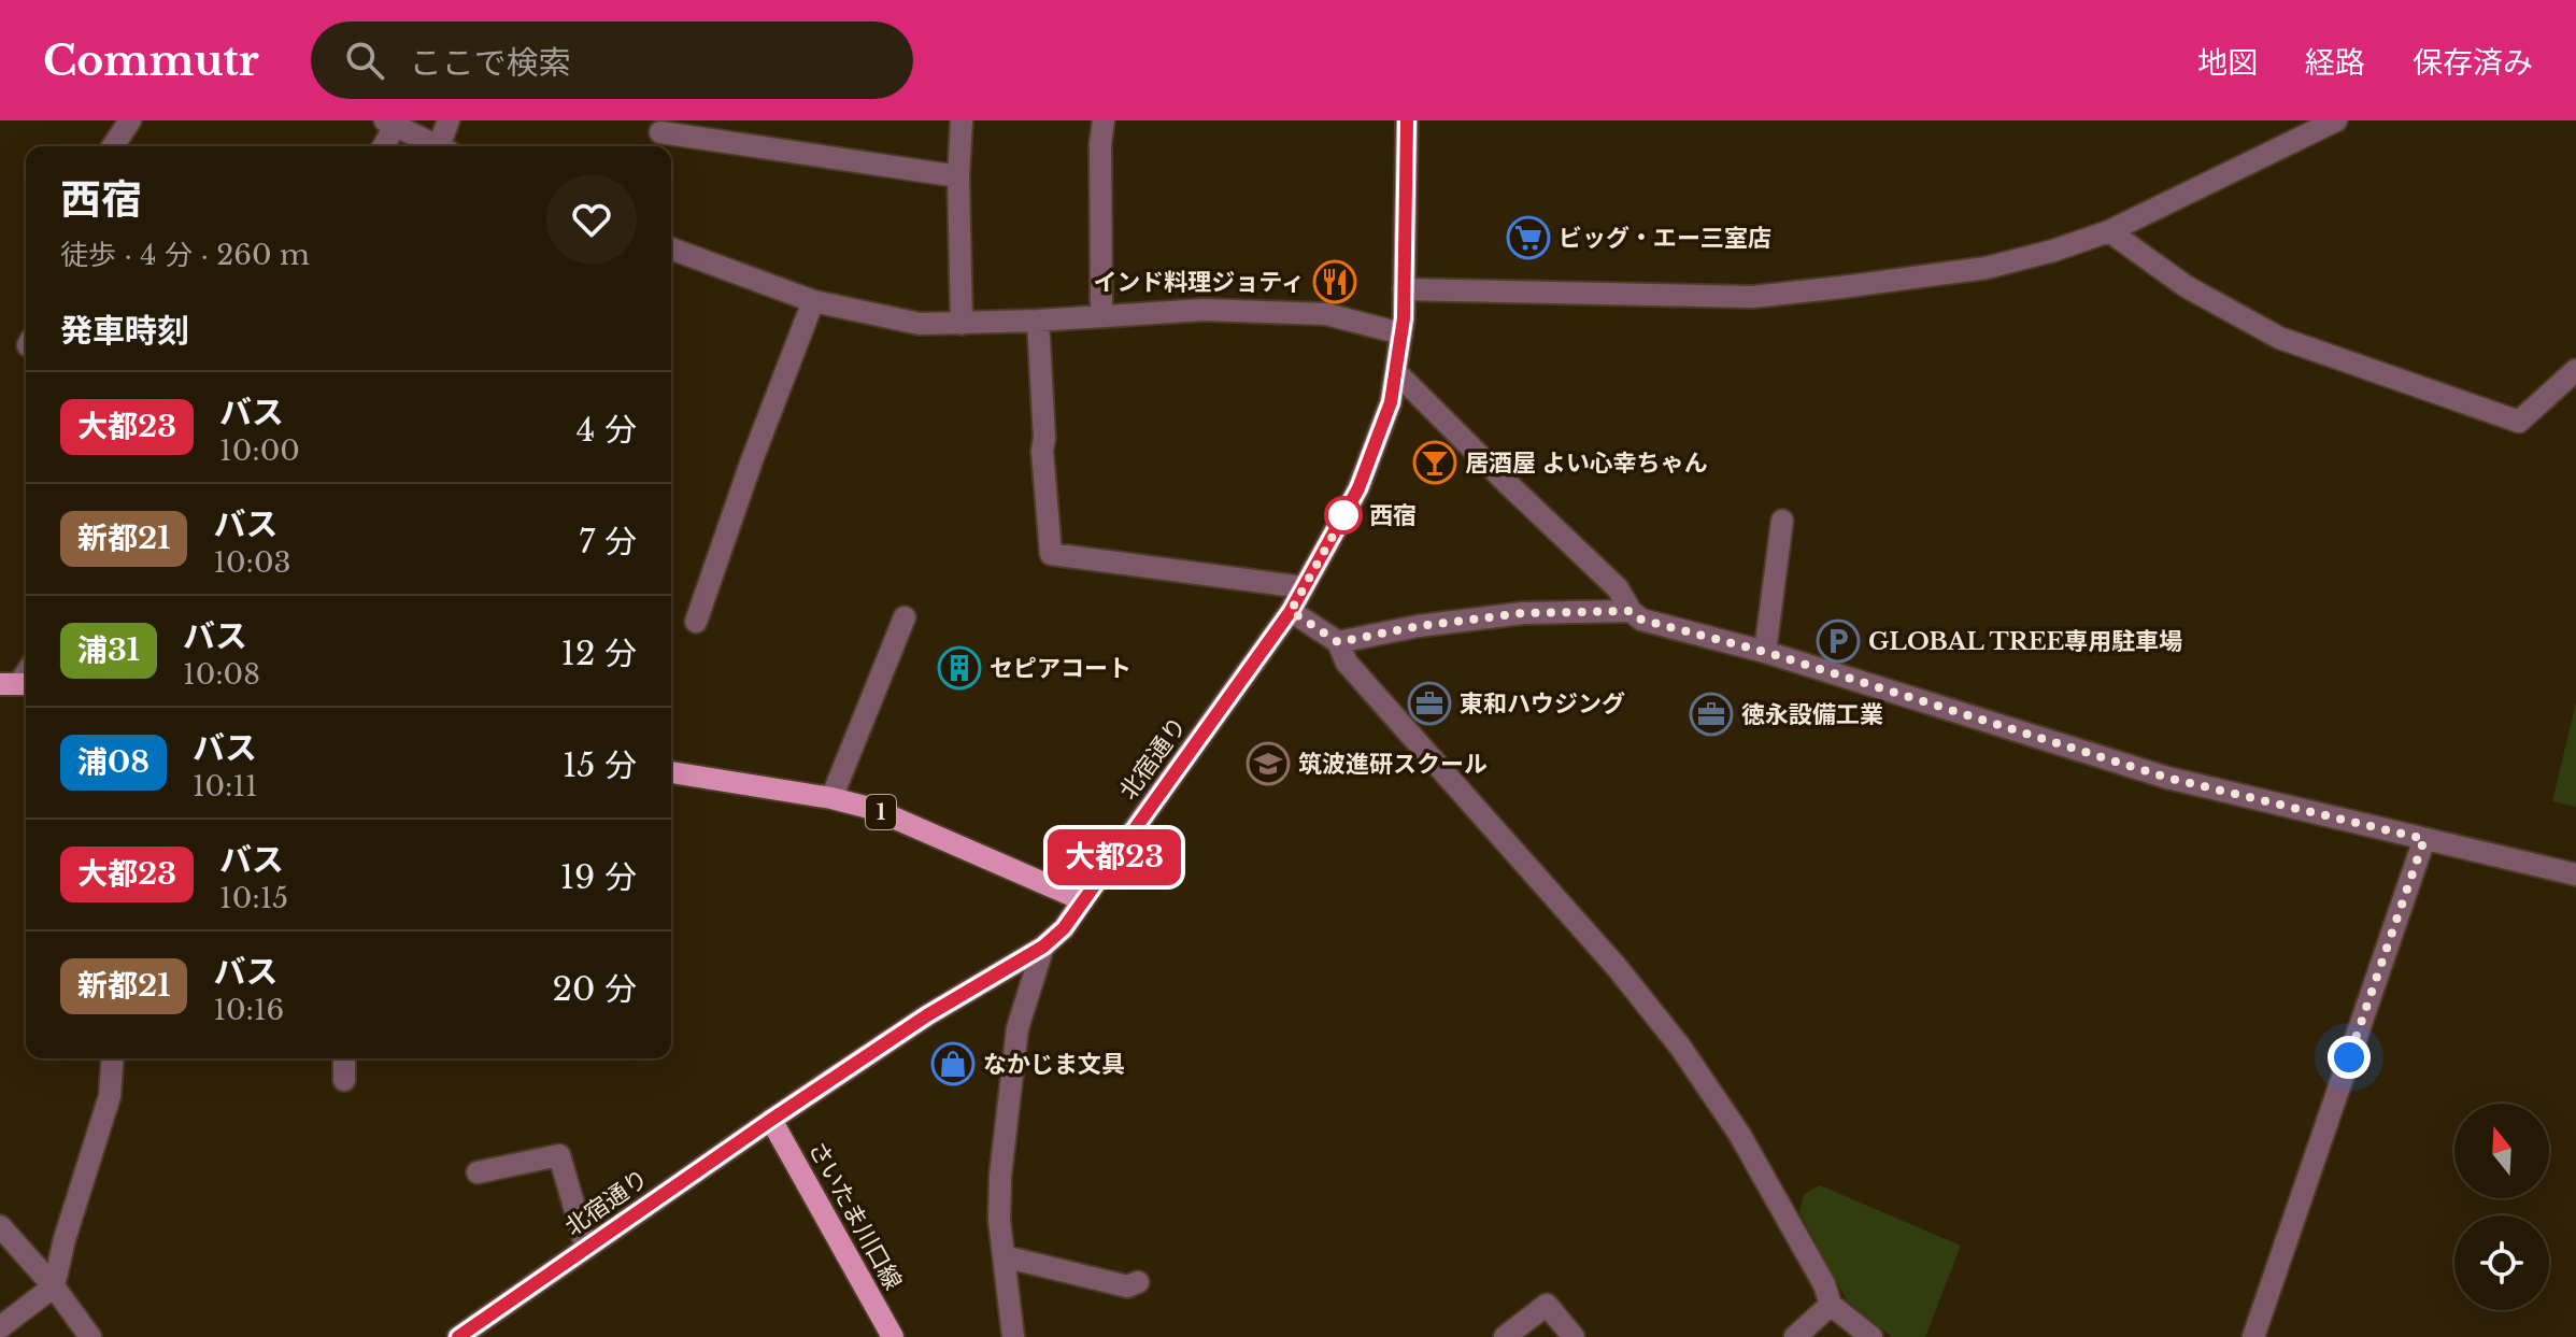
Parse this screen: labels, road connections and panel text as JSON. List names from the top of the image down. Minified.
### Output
{"streets":{"main road":["北宿通り","1","さいたま川口線"]},"crossings":[["北宿通り","1"],["北宿通り","さいたま川口線"]],"places":{"supermarket":["ビッグ・エー三室店"],"restaurant":["インド料理ジョティ"],"bar":["居酒屋 よい心幸ちゃん"],"other":["西宿"],"parking":["GLOBAL TREE専用駐車場"],"building":["セピアコート"],"office":["東和ハウジング","徳永設備工業"],"school or university":["筑波進研スクール"],"shop":["なかじま文具"]},"lines":["bus line 大都23"],"north":"top","page":{"header":"Commutr","search":"ここで検索","nav":["地図","経路","保存済み"],"on_map":"大都23","heading":[["西宿","徒歩 · 4 分 · 260 m"],"発車時刻"],"list":[{"mark":"大都23","name":"バス","note":"10:00","value":"4 分"},{"mark":"新都21","name":"バス","note":"10:03","value":"7 分"},{"mark":"浦31","name":"バス","note":"10:08","value":"12 分"},{"mark":"浦08","name":"バス","note":"10:11","value":"15 分"},{"mark":"大都23","name":"バス","note":"10:15","value":"19 分"},{"mark":"新都21","name":"バス","note":"10:16","value":"20 分"}]}}
